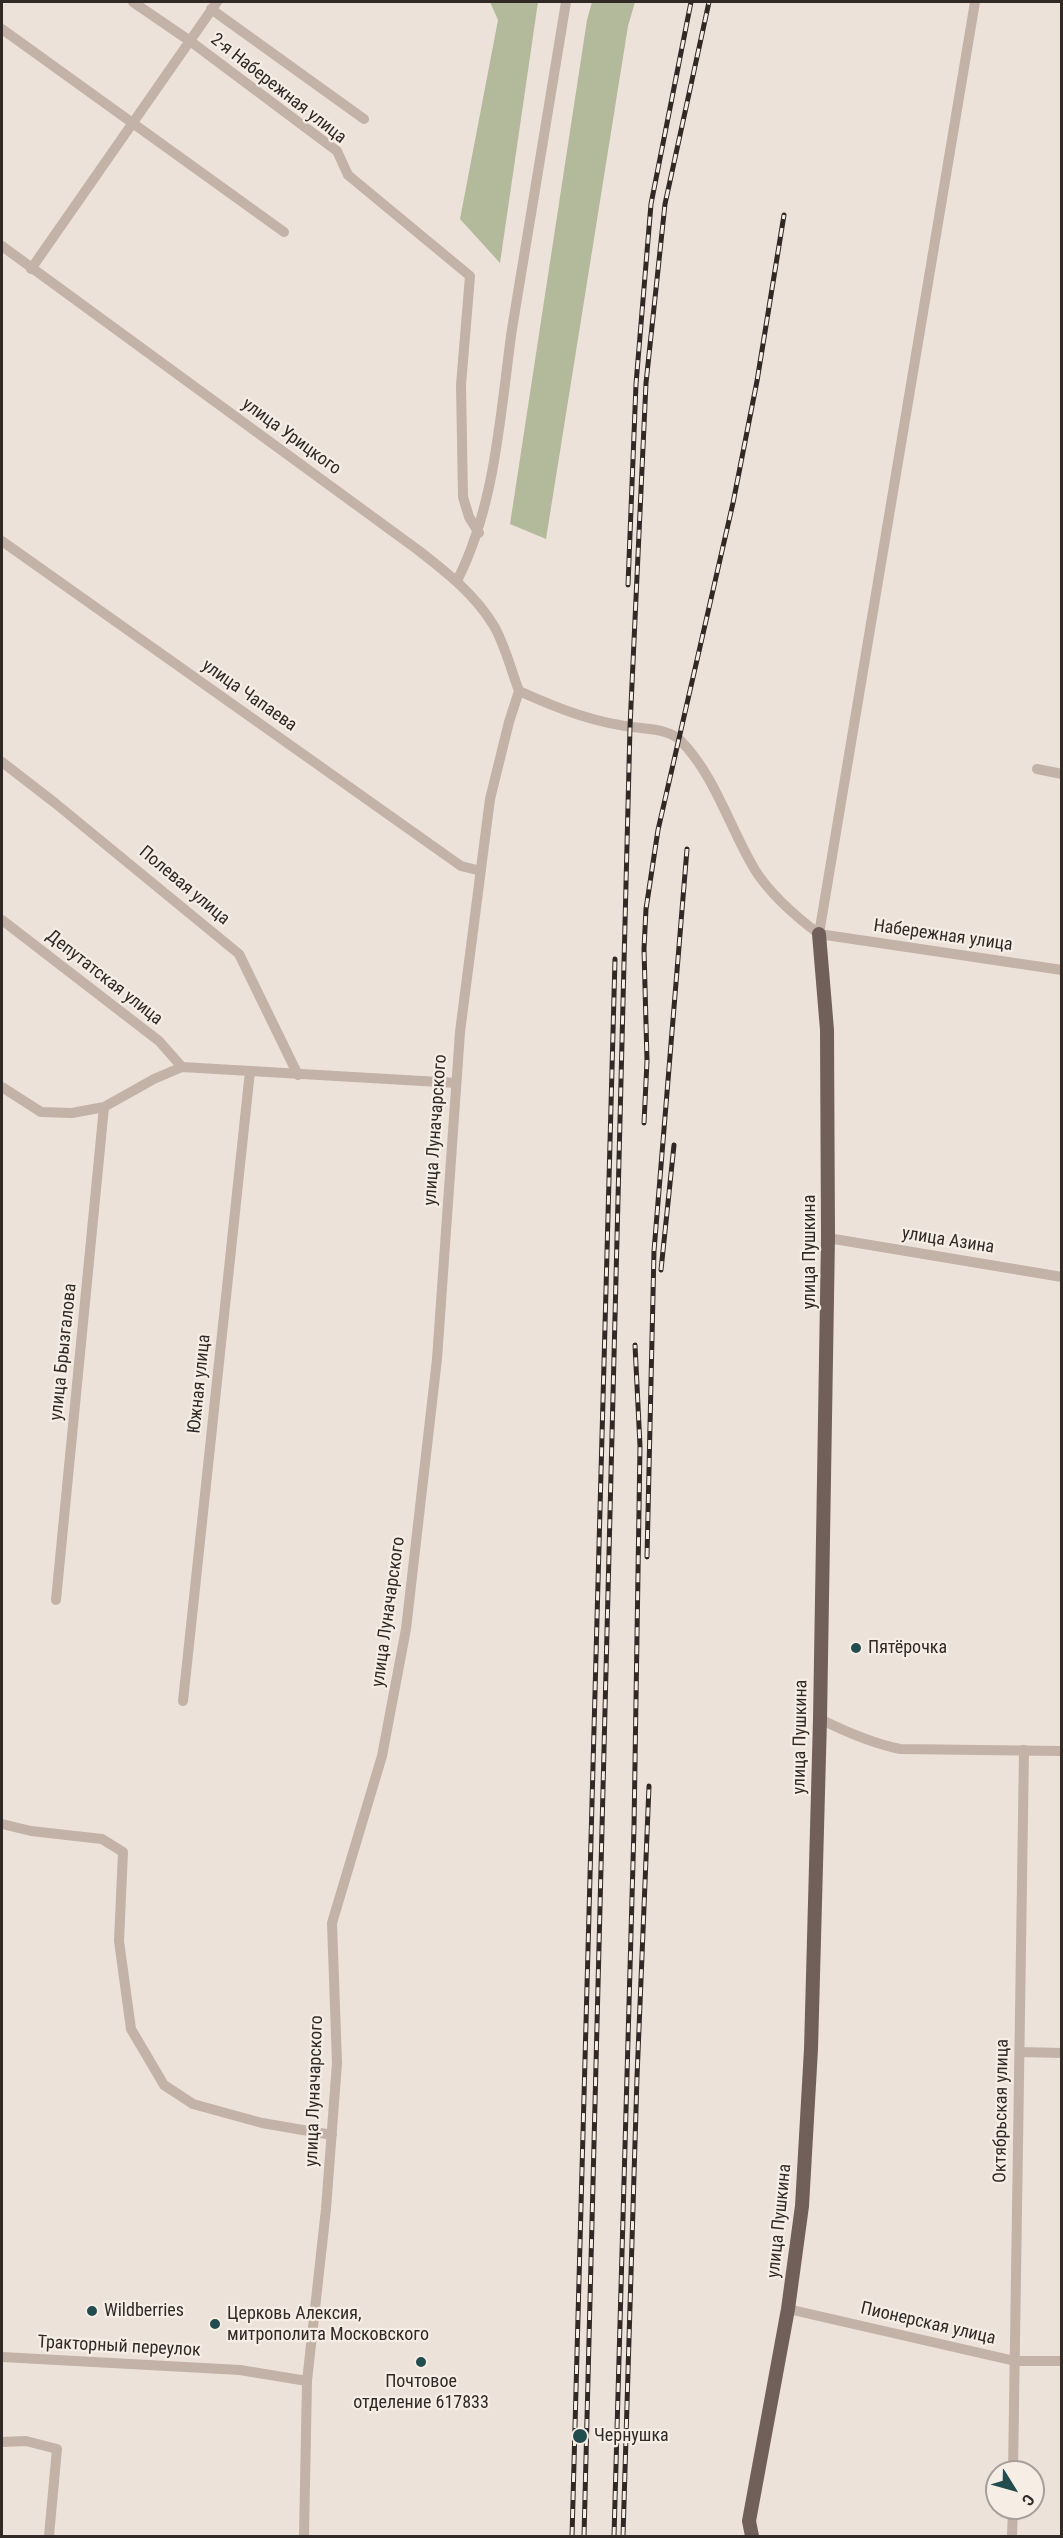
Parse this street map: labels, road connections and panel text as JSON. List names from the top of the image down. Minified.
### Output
{"streets":{"main road":["улица Пушкина"],"street":["2-я Набережная улица","улица Урицкого","улица Чапаева","Полевая улица","Набережная улица","Депутатская улица","улица Луначарского","улица Азина","улица Брызгалова","Южная улица","Октябрьская улица","Пионерская улица","Тракторный переулок"]},"crossings":[["2-я Набережная улица","улица Урицкого"],["улица Урицкого","улица Луначарского"],["улица Чапаева","улица Луначарского"],["Набережная улица","улица Пушкина"],["улица Луначарского","Тракторный переулок"],["улица Азина","улица Пушкина"],["улица Пушкина","Пионерская улица"],["Октябрьская улица","Пионерская улица"]],"places":["Пятёрочка","Wildberries","Церковь Алексия, митрополита Московского","Почтовое отделение 617833","Чернушка"],"north":"bottom right"}
